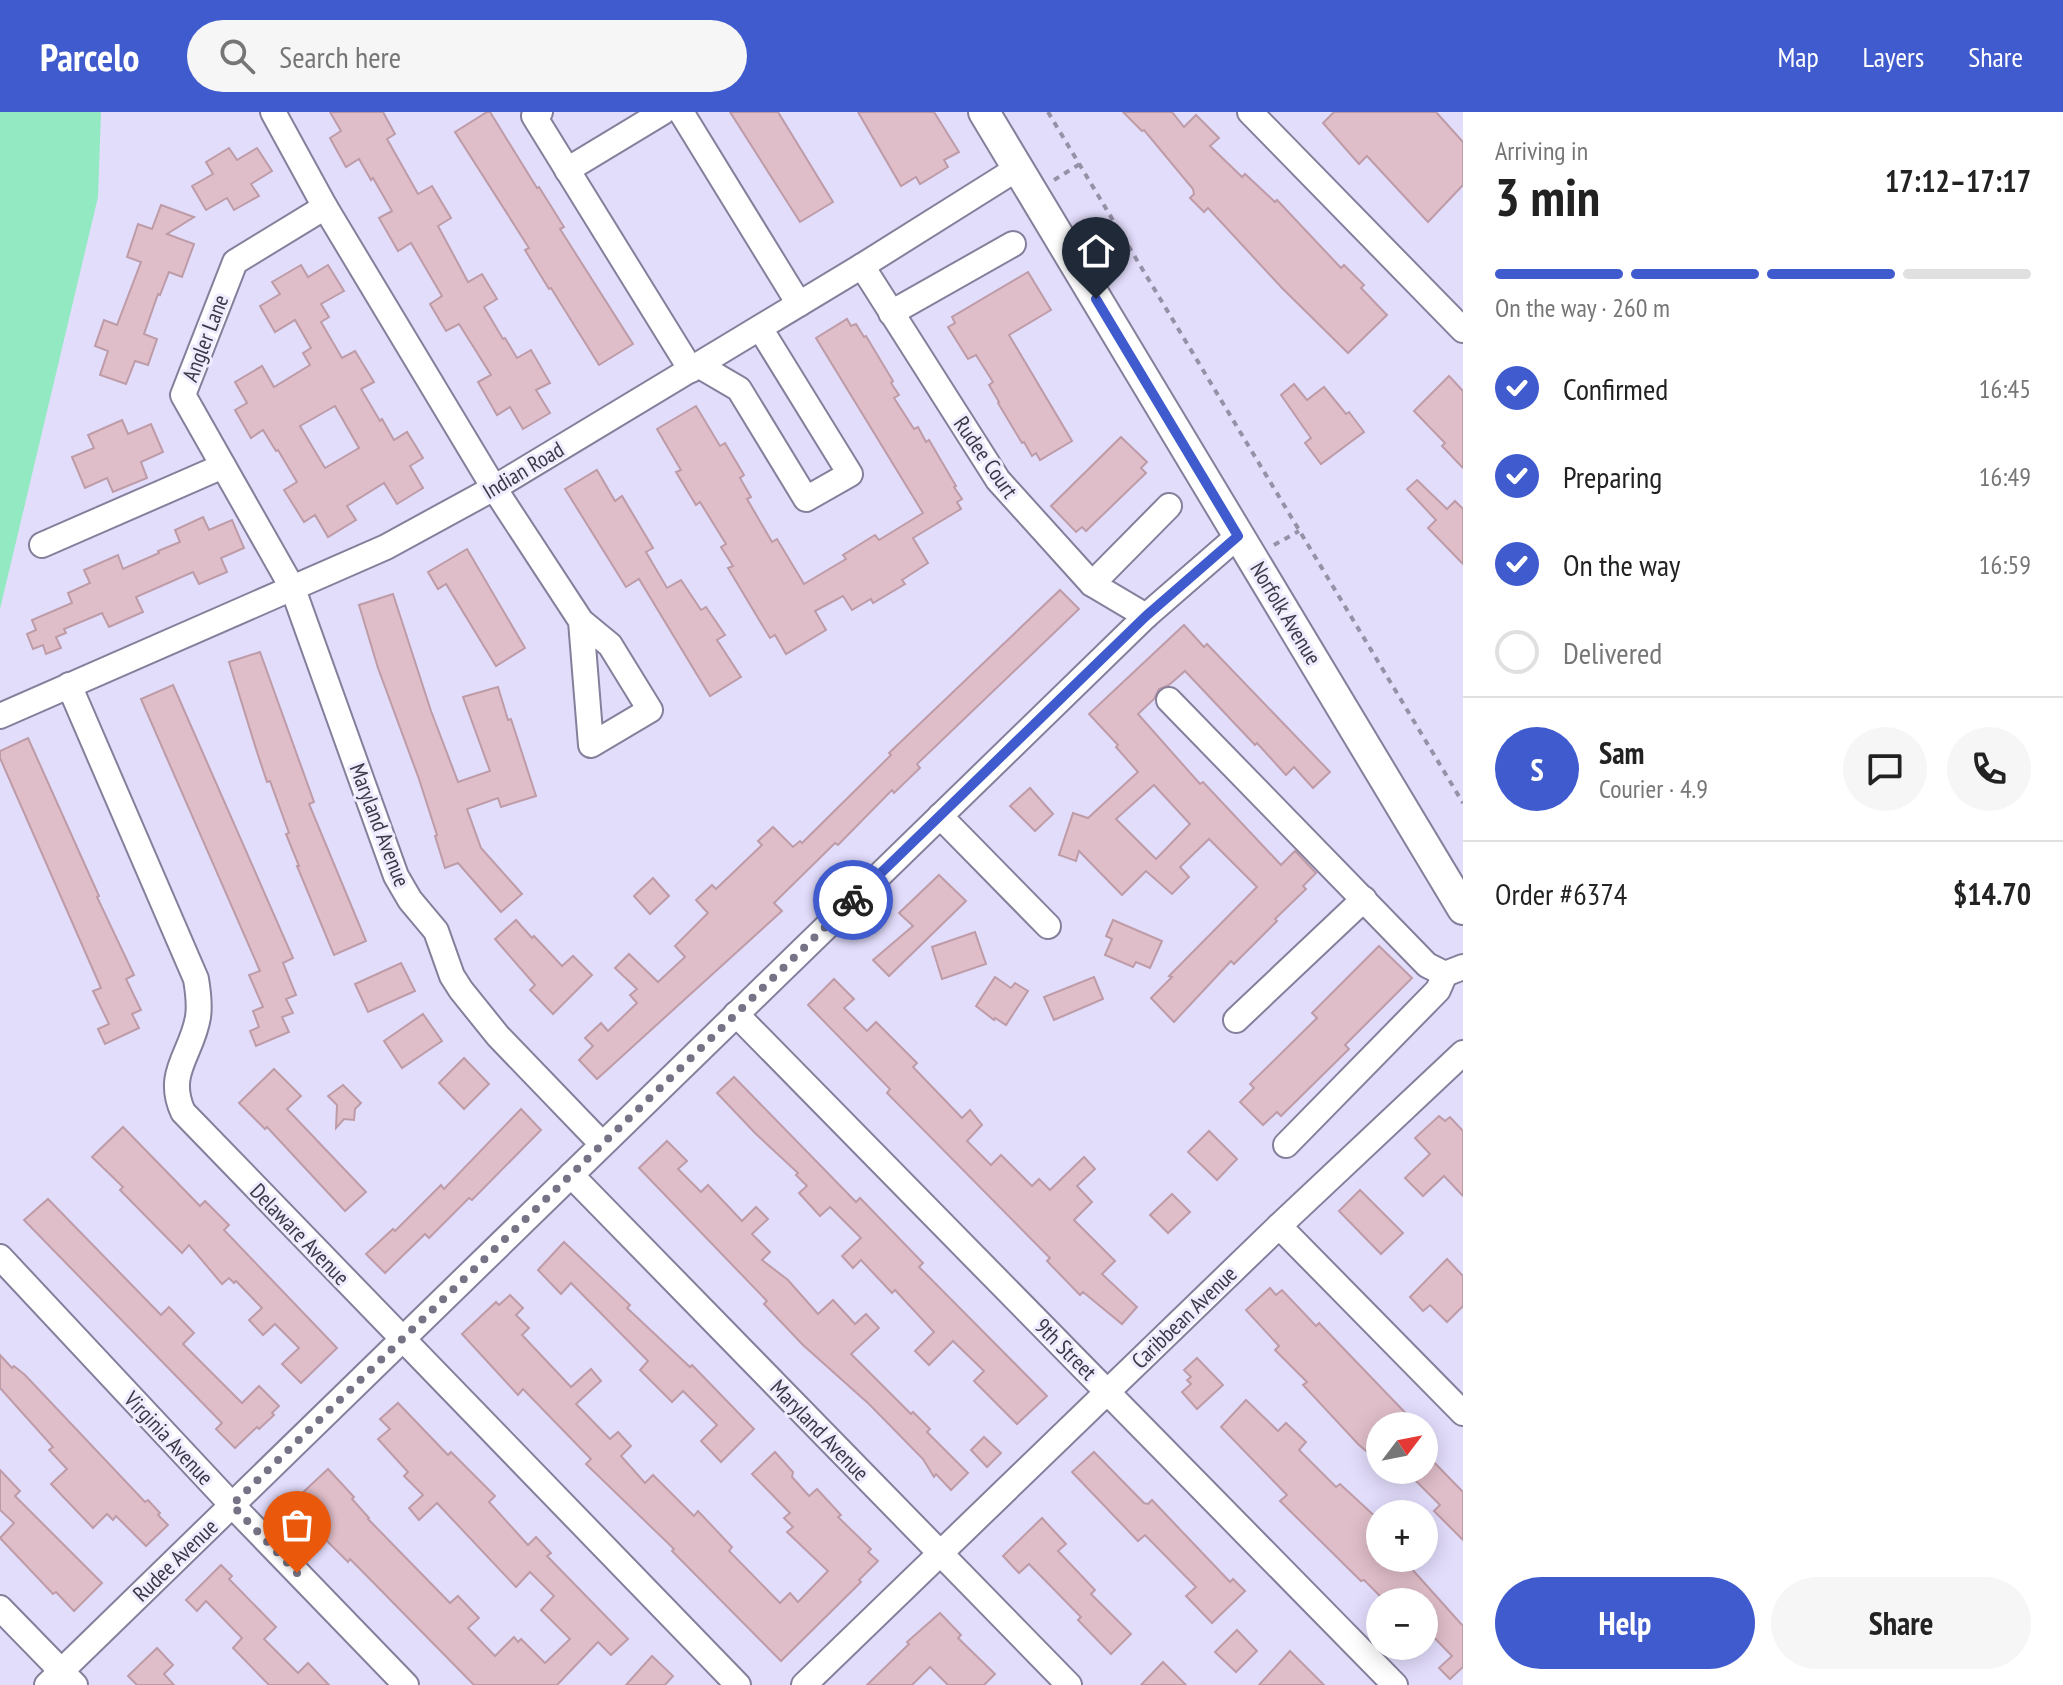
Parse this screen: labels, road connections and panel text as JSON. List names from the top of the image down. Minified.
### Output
{"streets":{"main road":["Norfolk Avenue"],"street":["Angler Lane","Rudee Court","Indian Road","Maryland Avenue","Delaware Avenue","Caribbean Avenue","9th Street","Virginia Avenue","Rudee Avenue"]},"crossings":[["Angler Lane","Indian Road"],["Angler Lane","Maryland Avenue"],["Rudee Court","Indian Road"],["Rudee Court","Rudee Avenue"],["Indian Road","Norfolk Avenue"],["Indian Road","Maryland Avenue"],["Indian Road","Delaware Avenue"],["Norfolk Avenue","Rudee Avenue"],["Maryland Avenue","Caribbean Avenue"],["Maryland Avenue","Rudee Avenue"],["Delaware Avenue","Rudee Avenue"],["Caribbean Avenue","9th Street"],["9th Street","Rudee Avenue"],["Virginia Avenue","Rudee Avenue"]],"north":"top right","page":{"header":"Parcelo","search":"Search here","nav":["Map","Layers","Share"],"heading":["3 min","Arriving in","17:12–17:17"],"panel":["Sam","Courier · 4.9","Order #6374","$14.70"],"bar":"On the way · 260 m","list":[["Confirmed","16:45"],["Preparing","16:49"],["On the way","16:59"],"Delivered"],"round":"S","map_buttons":["+","−"],"buttons":["Help","Share"]}}
